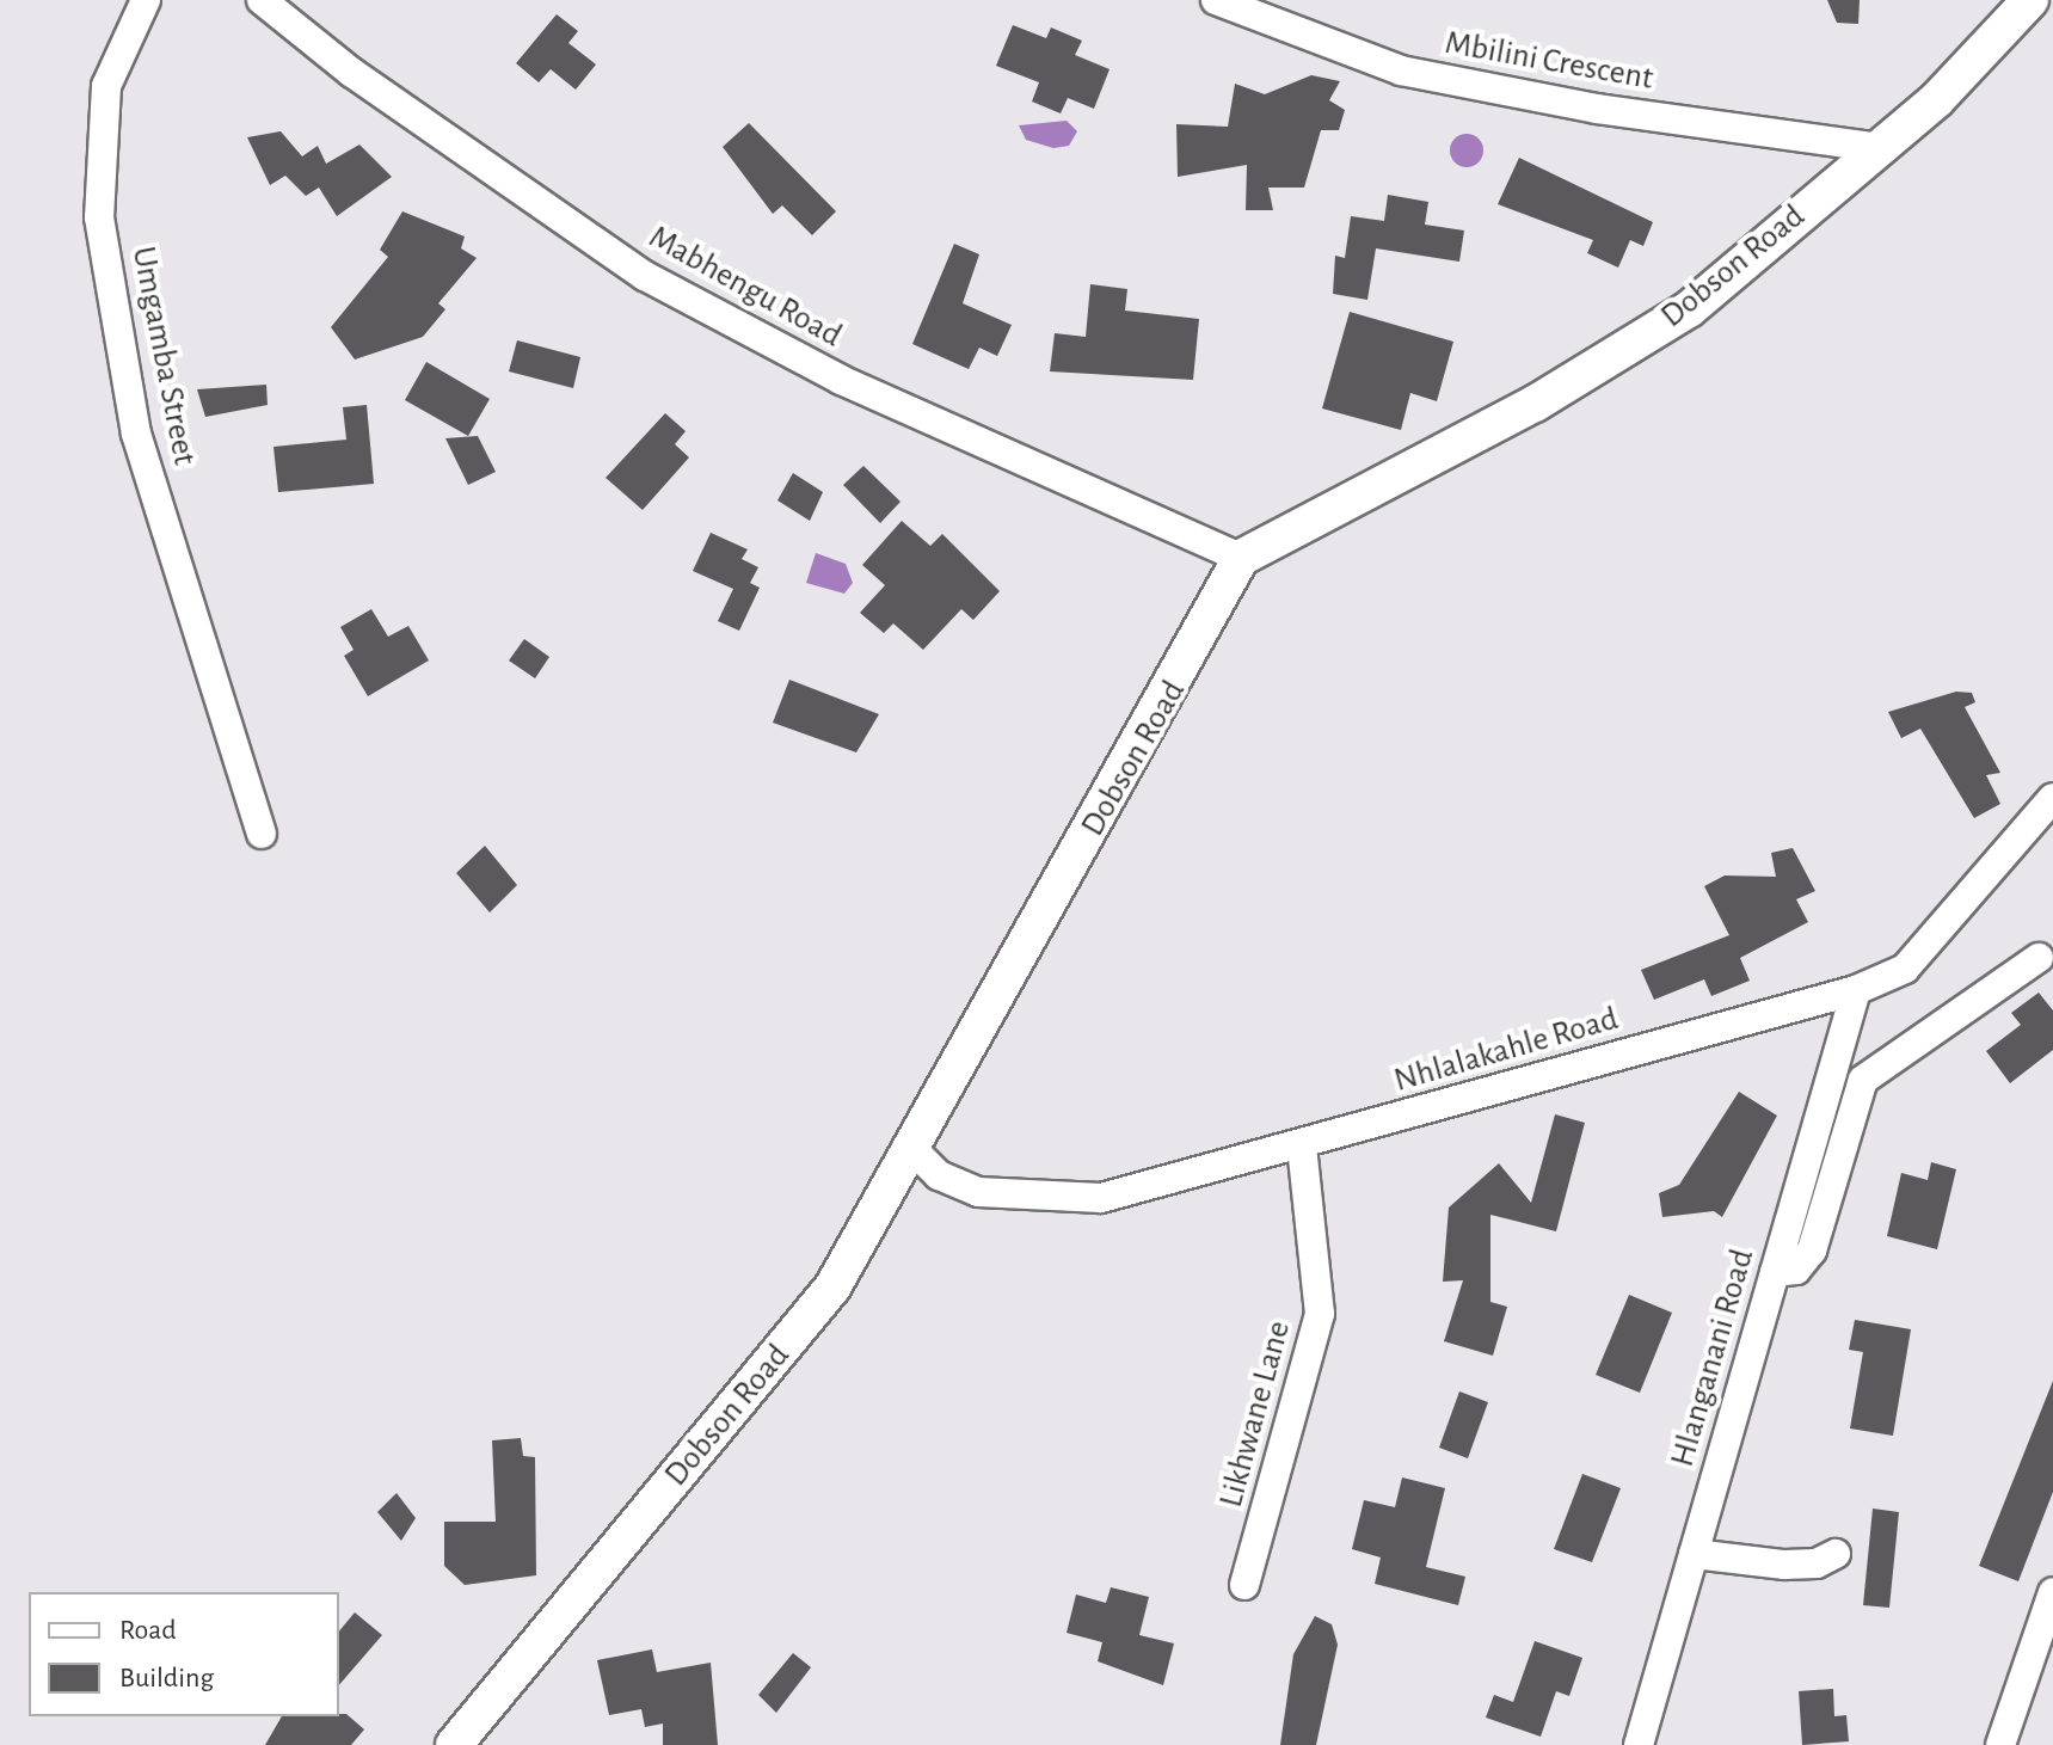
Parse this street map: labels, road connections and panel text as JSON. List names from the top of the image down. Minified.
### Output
{"streets":{"street":["Mbilini Crescent","Dobson Road","Mabhengu Road","Umgamba Street","Nhlalakahle Road","Hlanganani Road","Likhwane Lane"]},"crossings":[["Mbilini Crescent","Dobson Road"],["Dobson Road","Mabhengu Road"],["Dobson Road","Nhlalakahle Road"],["Nhlalakahle Road","Hlanganani Road"],["Nhlalakahle Road","Likhwane Lane"]],"legend":["Road","Building"]}
